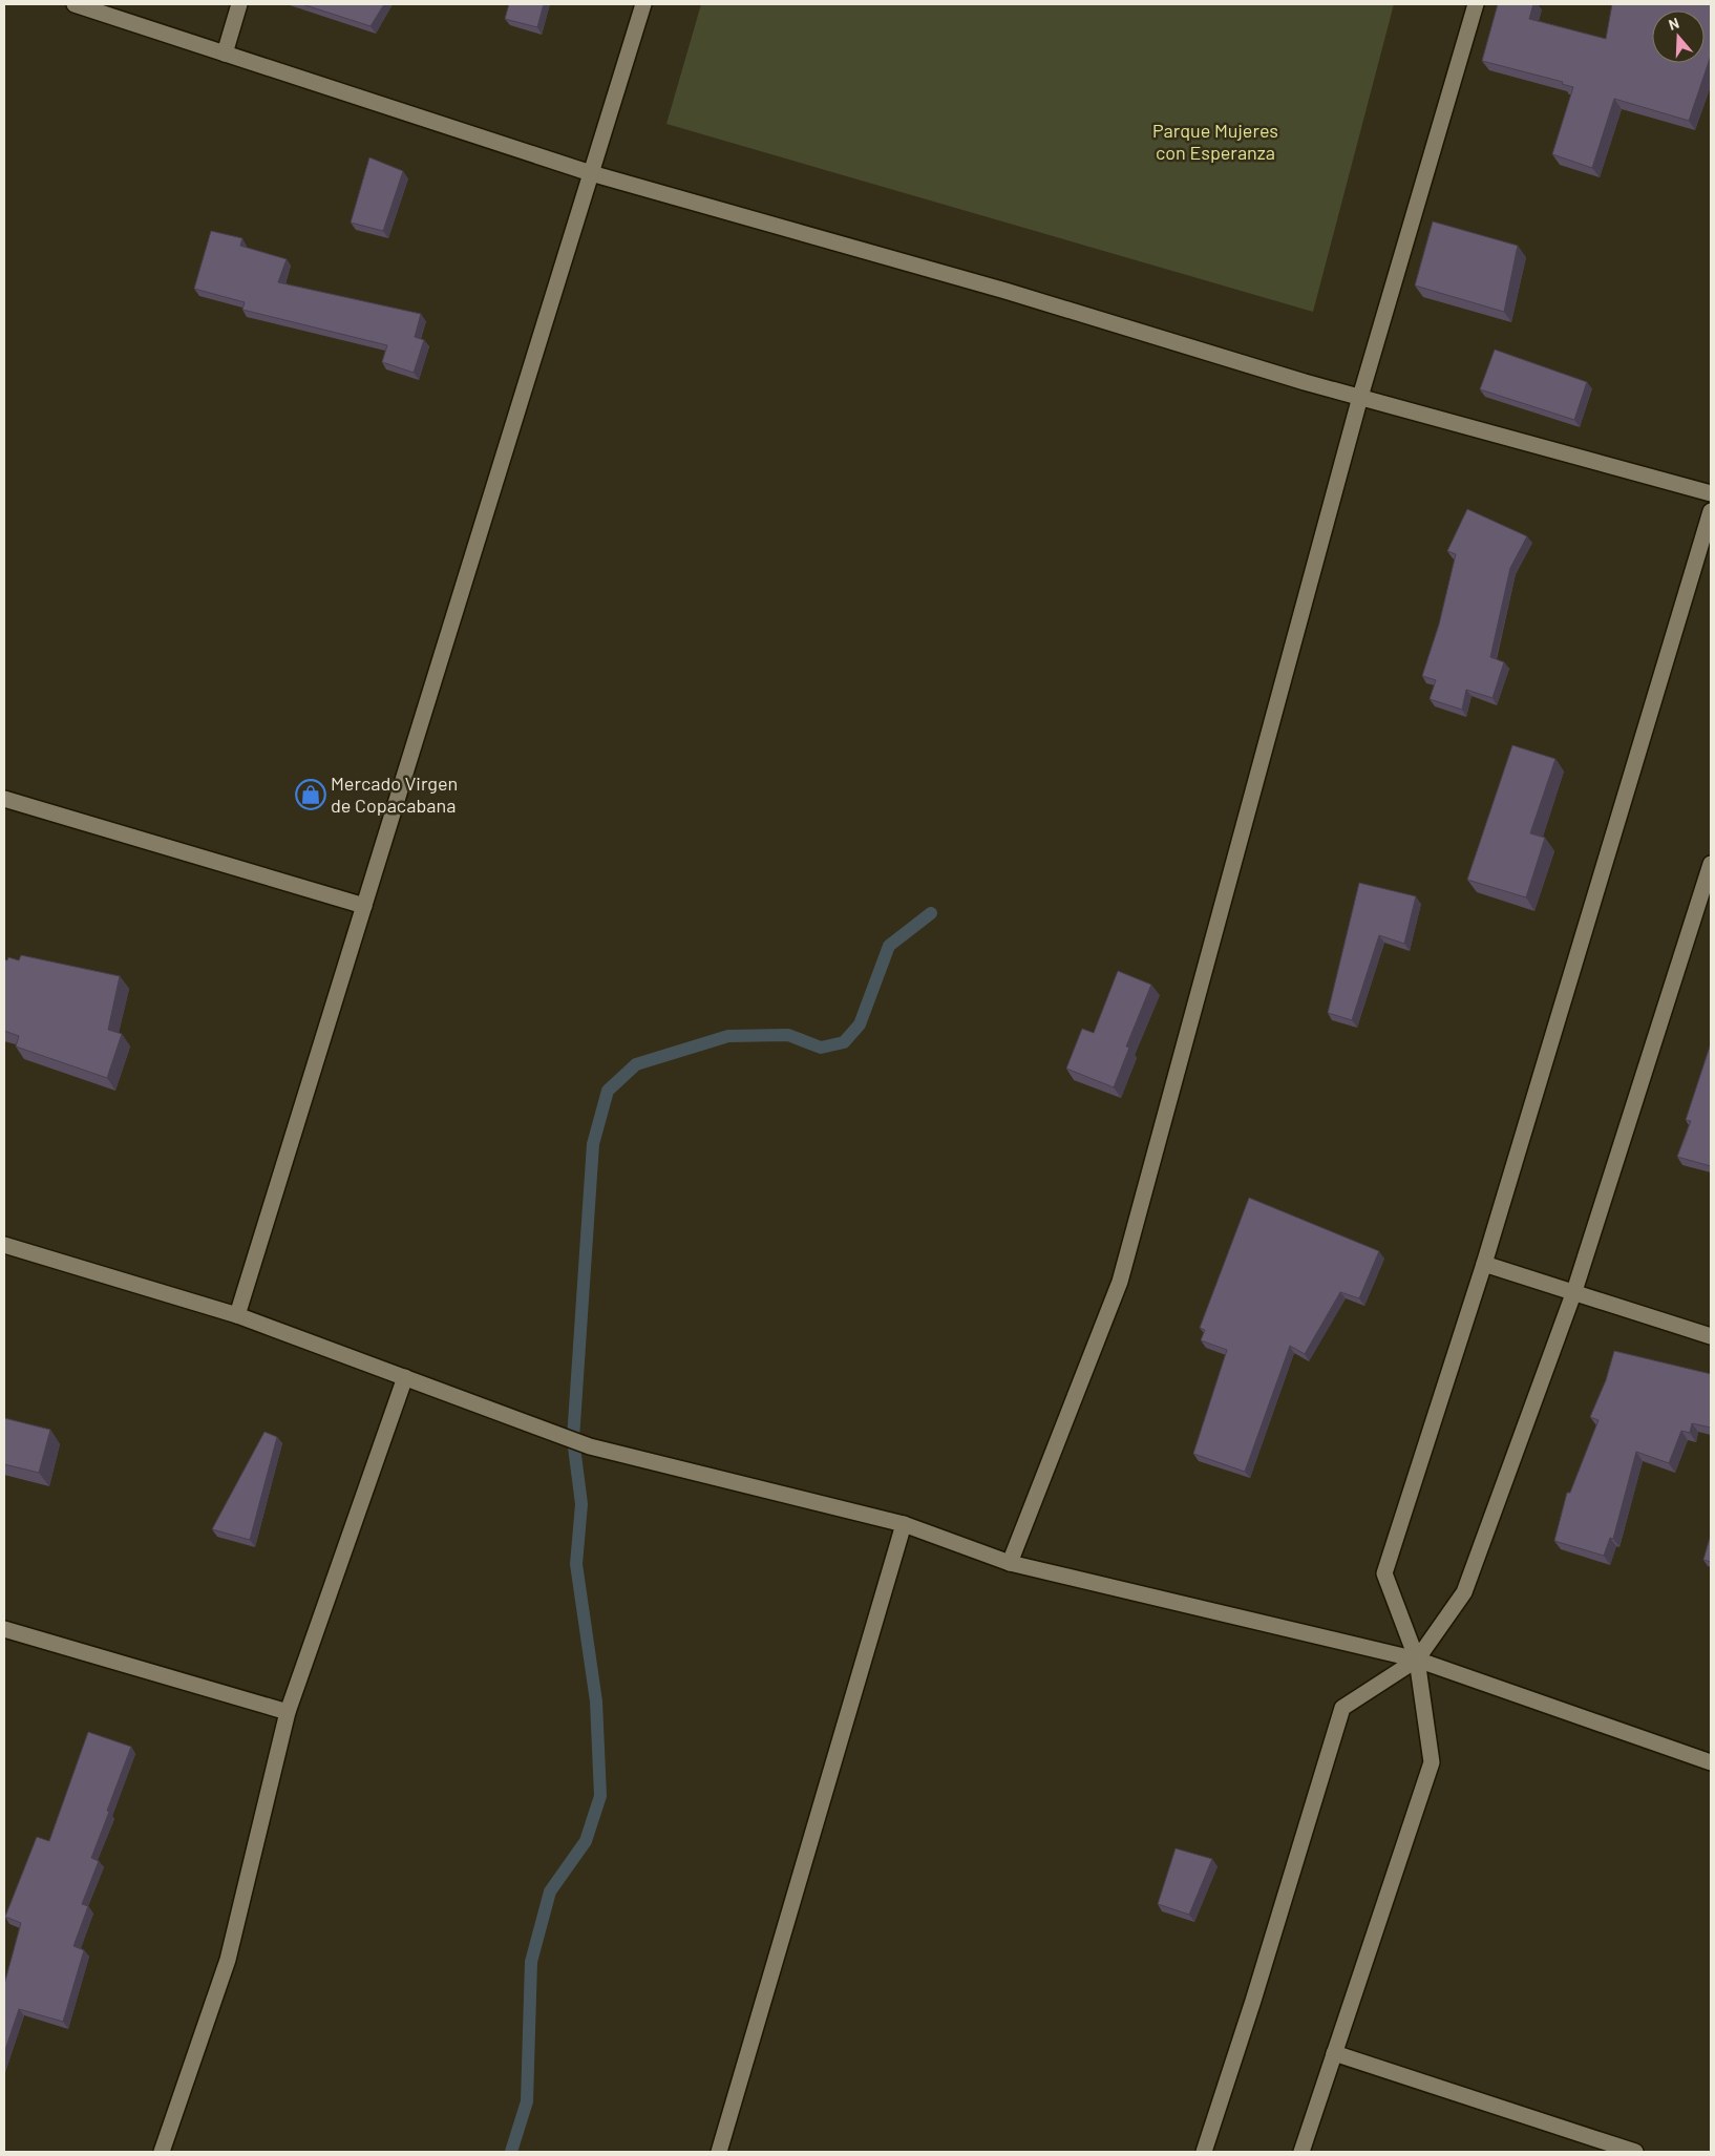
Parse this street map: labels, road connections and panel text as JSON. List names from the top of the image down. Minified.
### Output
{"parks":["Parque Mujeres con Esperanza"],"places":{"shop":["Mercado Virgen de Copacabana"]},"north":"top"}
